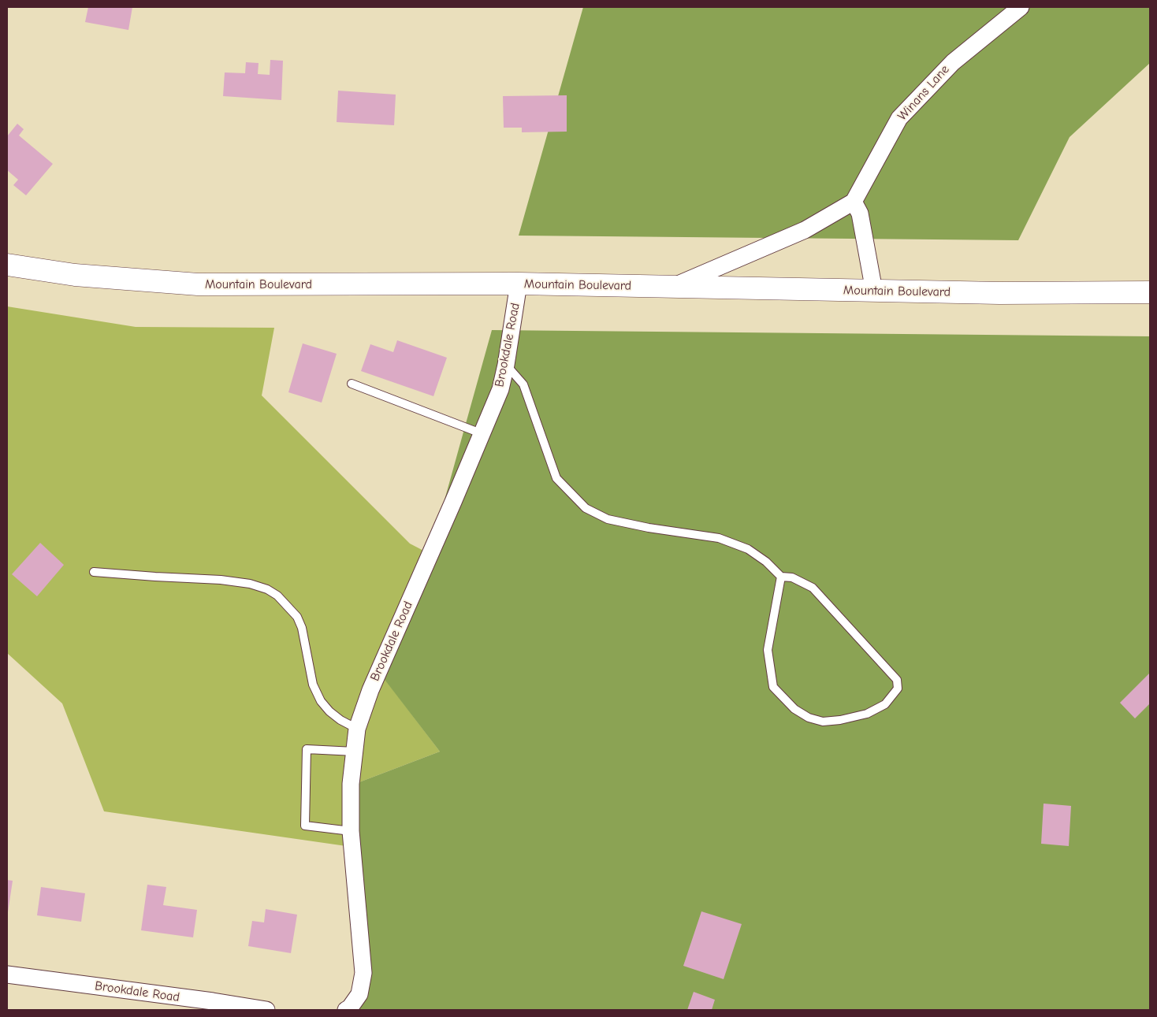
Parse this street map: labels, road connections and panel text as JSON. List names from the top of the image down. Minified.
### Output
{"streets":{"street":["Winans Lane","Mountain Boulevard","Brookdale Road"]},"crossings":[["Mountain Boulevard","Brookdale Road"]]}
